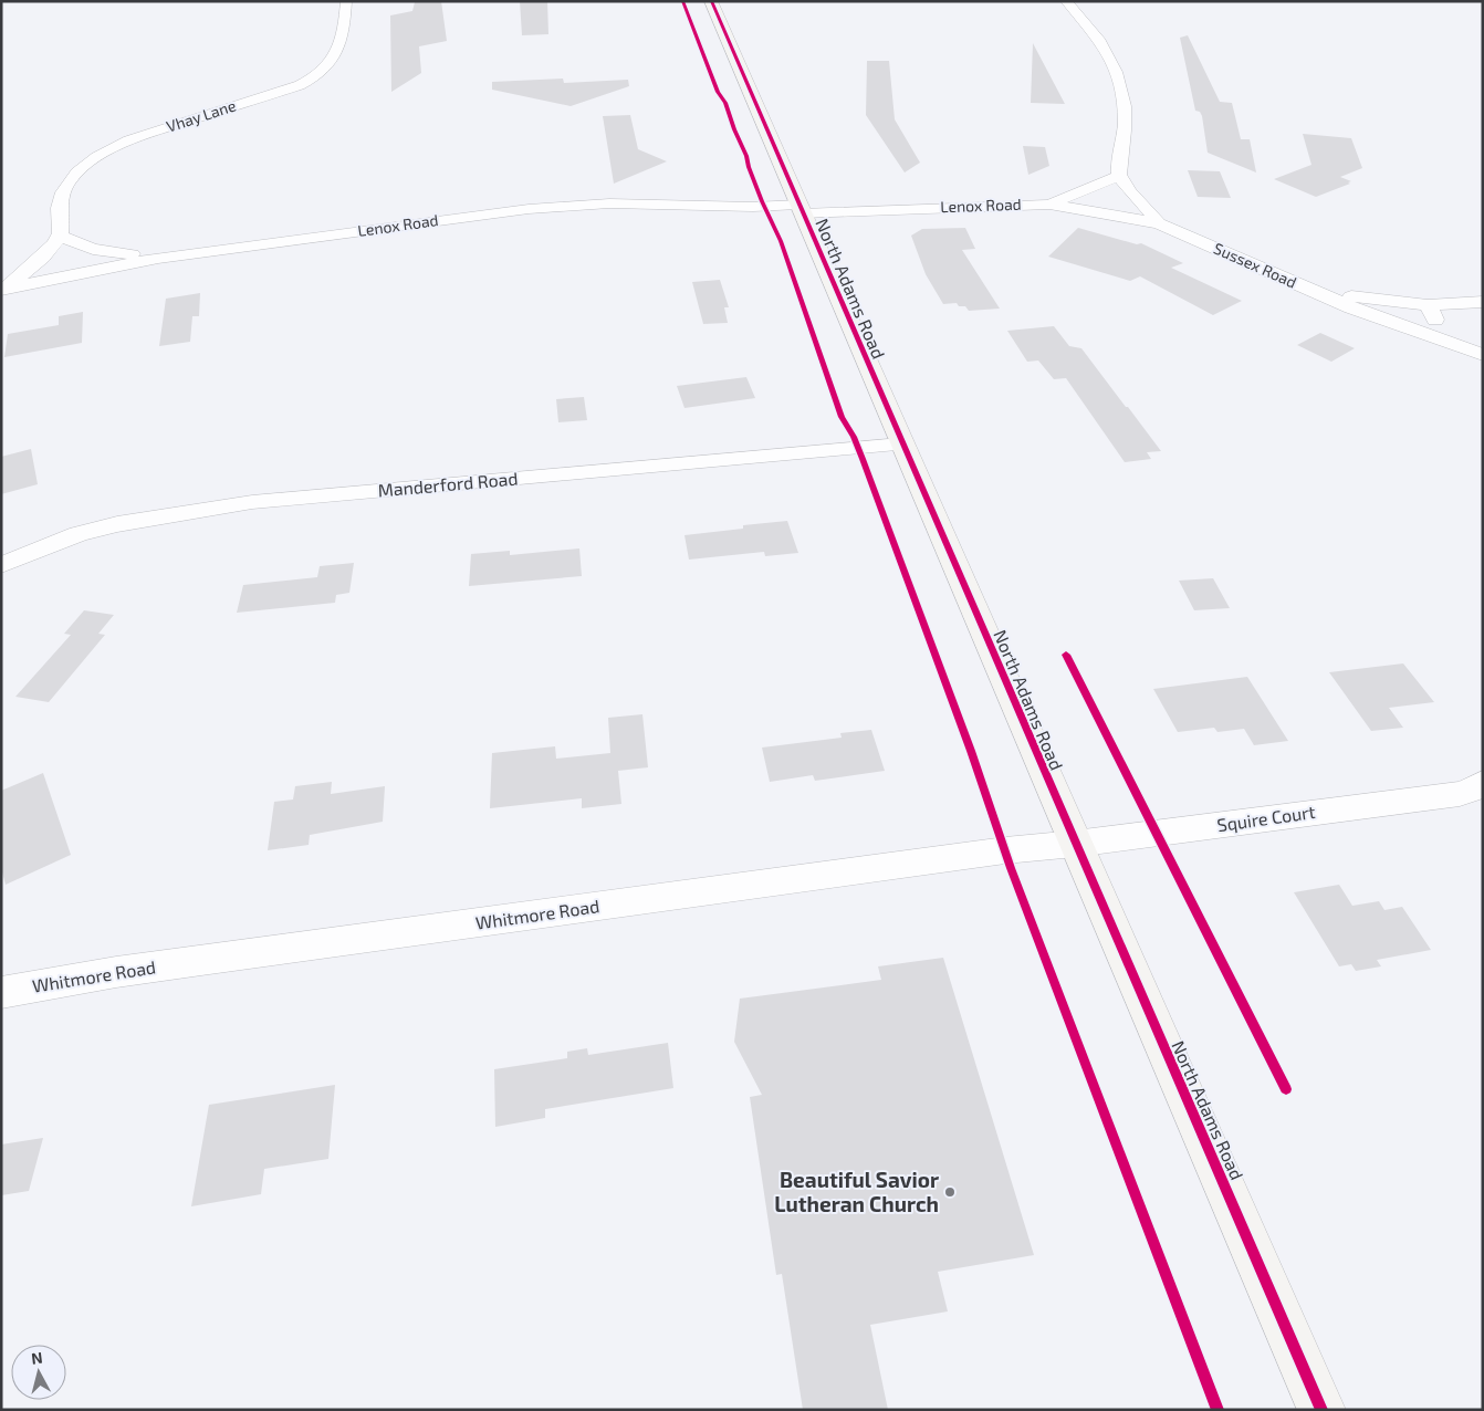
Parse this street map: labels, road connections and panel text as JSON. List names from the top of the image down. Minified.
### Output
{"streets":{"street":["Vhay Lane","Lenox Road","Sussex Road","North Adams Road","Manderford Road","Squire Court","Whitmore Road"]},"crossings":[["Lenox Road","Sussex Road"],["Lenox Road","North Adams Road"],["North Adams Road","Manderford Road"],["North Adams Road","Squire Court"],["North Adams Road","Whitmore Road"],["Squire Court","Whitmore Road"]],"places":["Beautiful Savior Lutheran Church"],"north":"top"}
